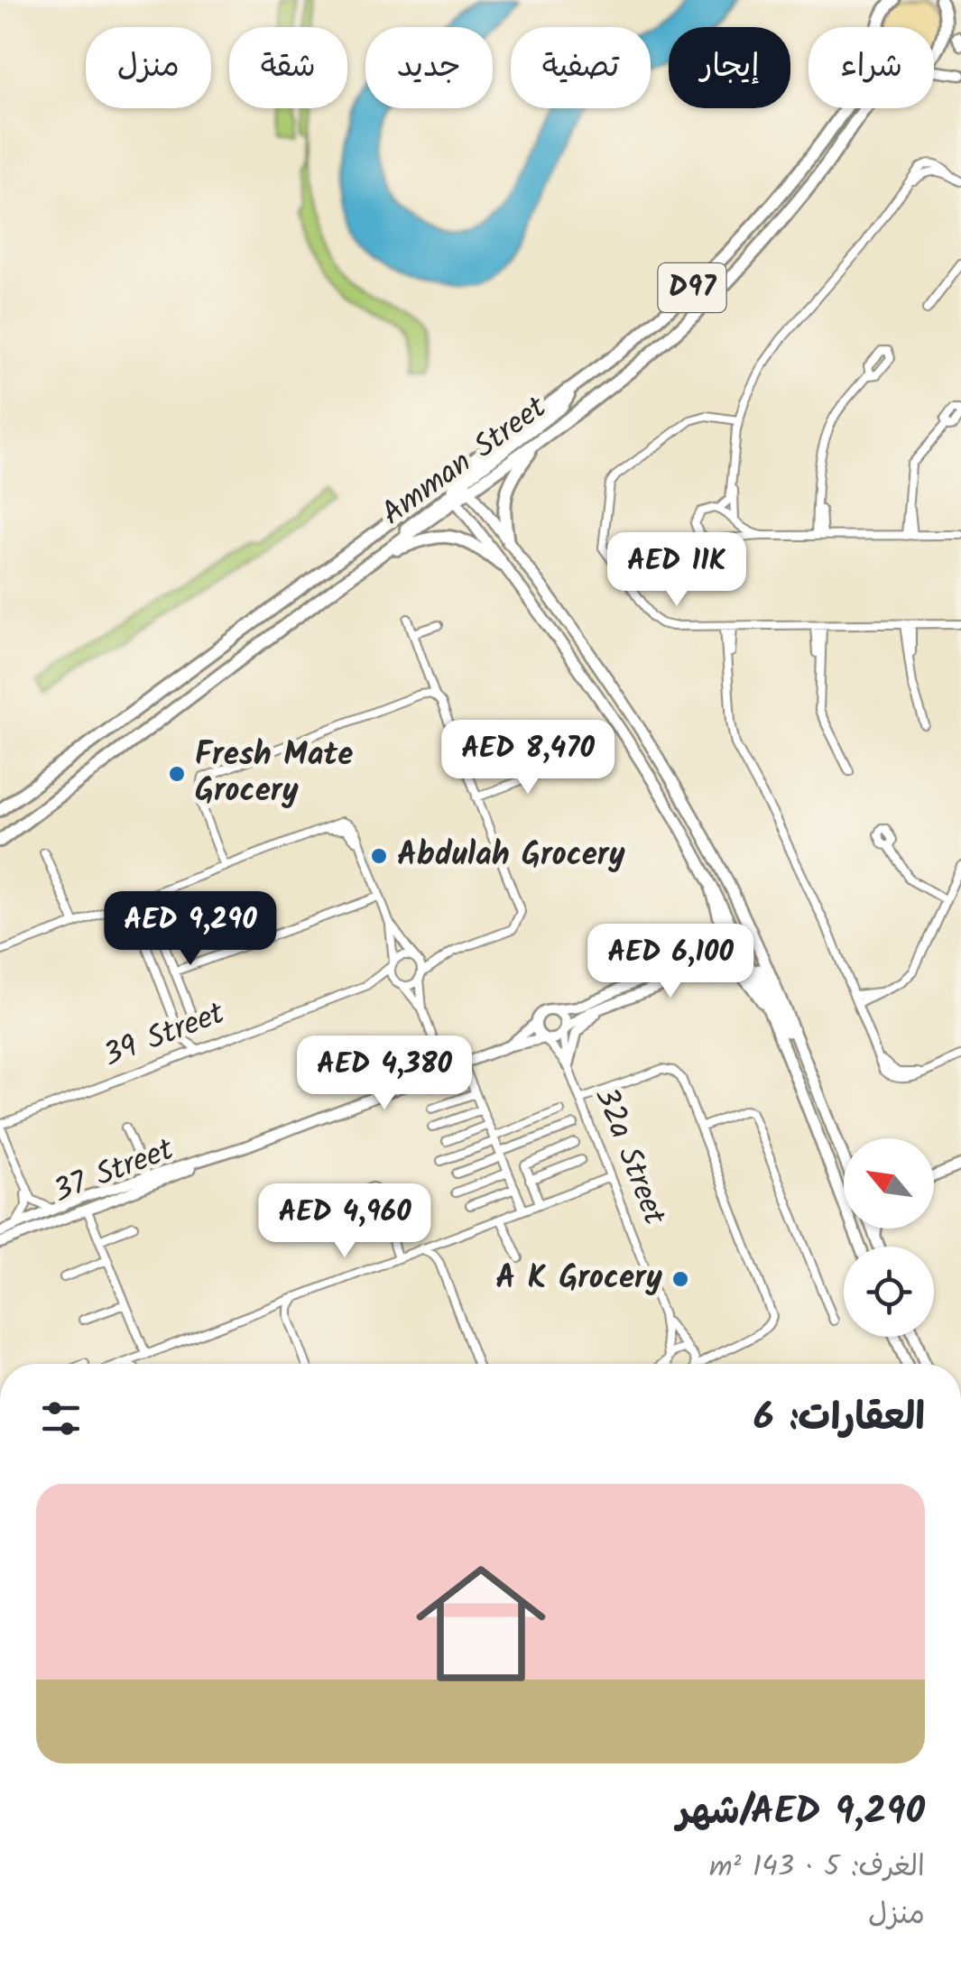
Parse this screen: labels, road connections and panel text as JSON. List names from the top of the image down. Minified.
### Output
{"streets":{"main road":["D97","Amman Street"],"street":["39 Street","32a Street","37 Street"]},"crossings":[["32a Street","37 Street"]],"places":["Fresh Mate Grocery","Abdulah Grocery","A K Grocery"],"north":"top left","page":{"chip":["شراء","إيجار","تصفية","جديد","شقة","منزل"],"price":["AED 11K","AED 8,470","AED 9,290","AED 6,100","AED 4,380","AED 4,960"],"heading":"العقارات: 6","list":[{"name":"AED 9,290/شهر","note":"الغرف: 5 · 143 m² · منزل"}]}}
